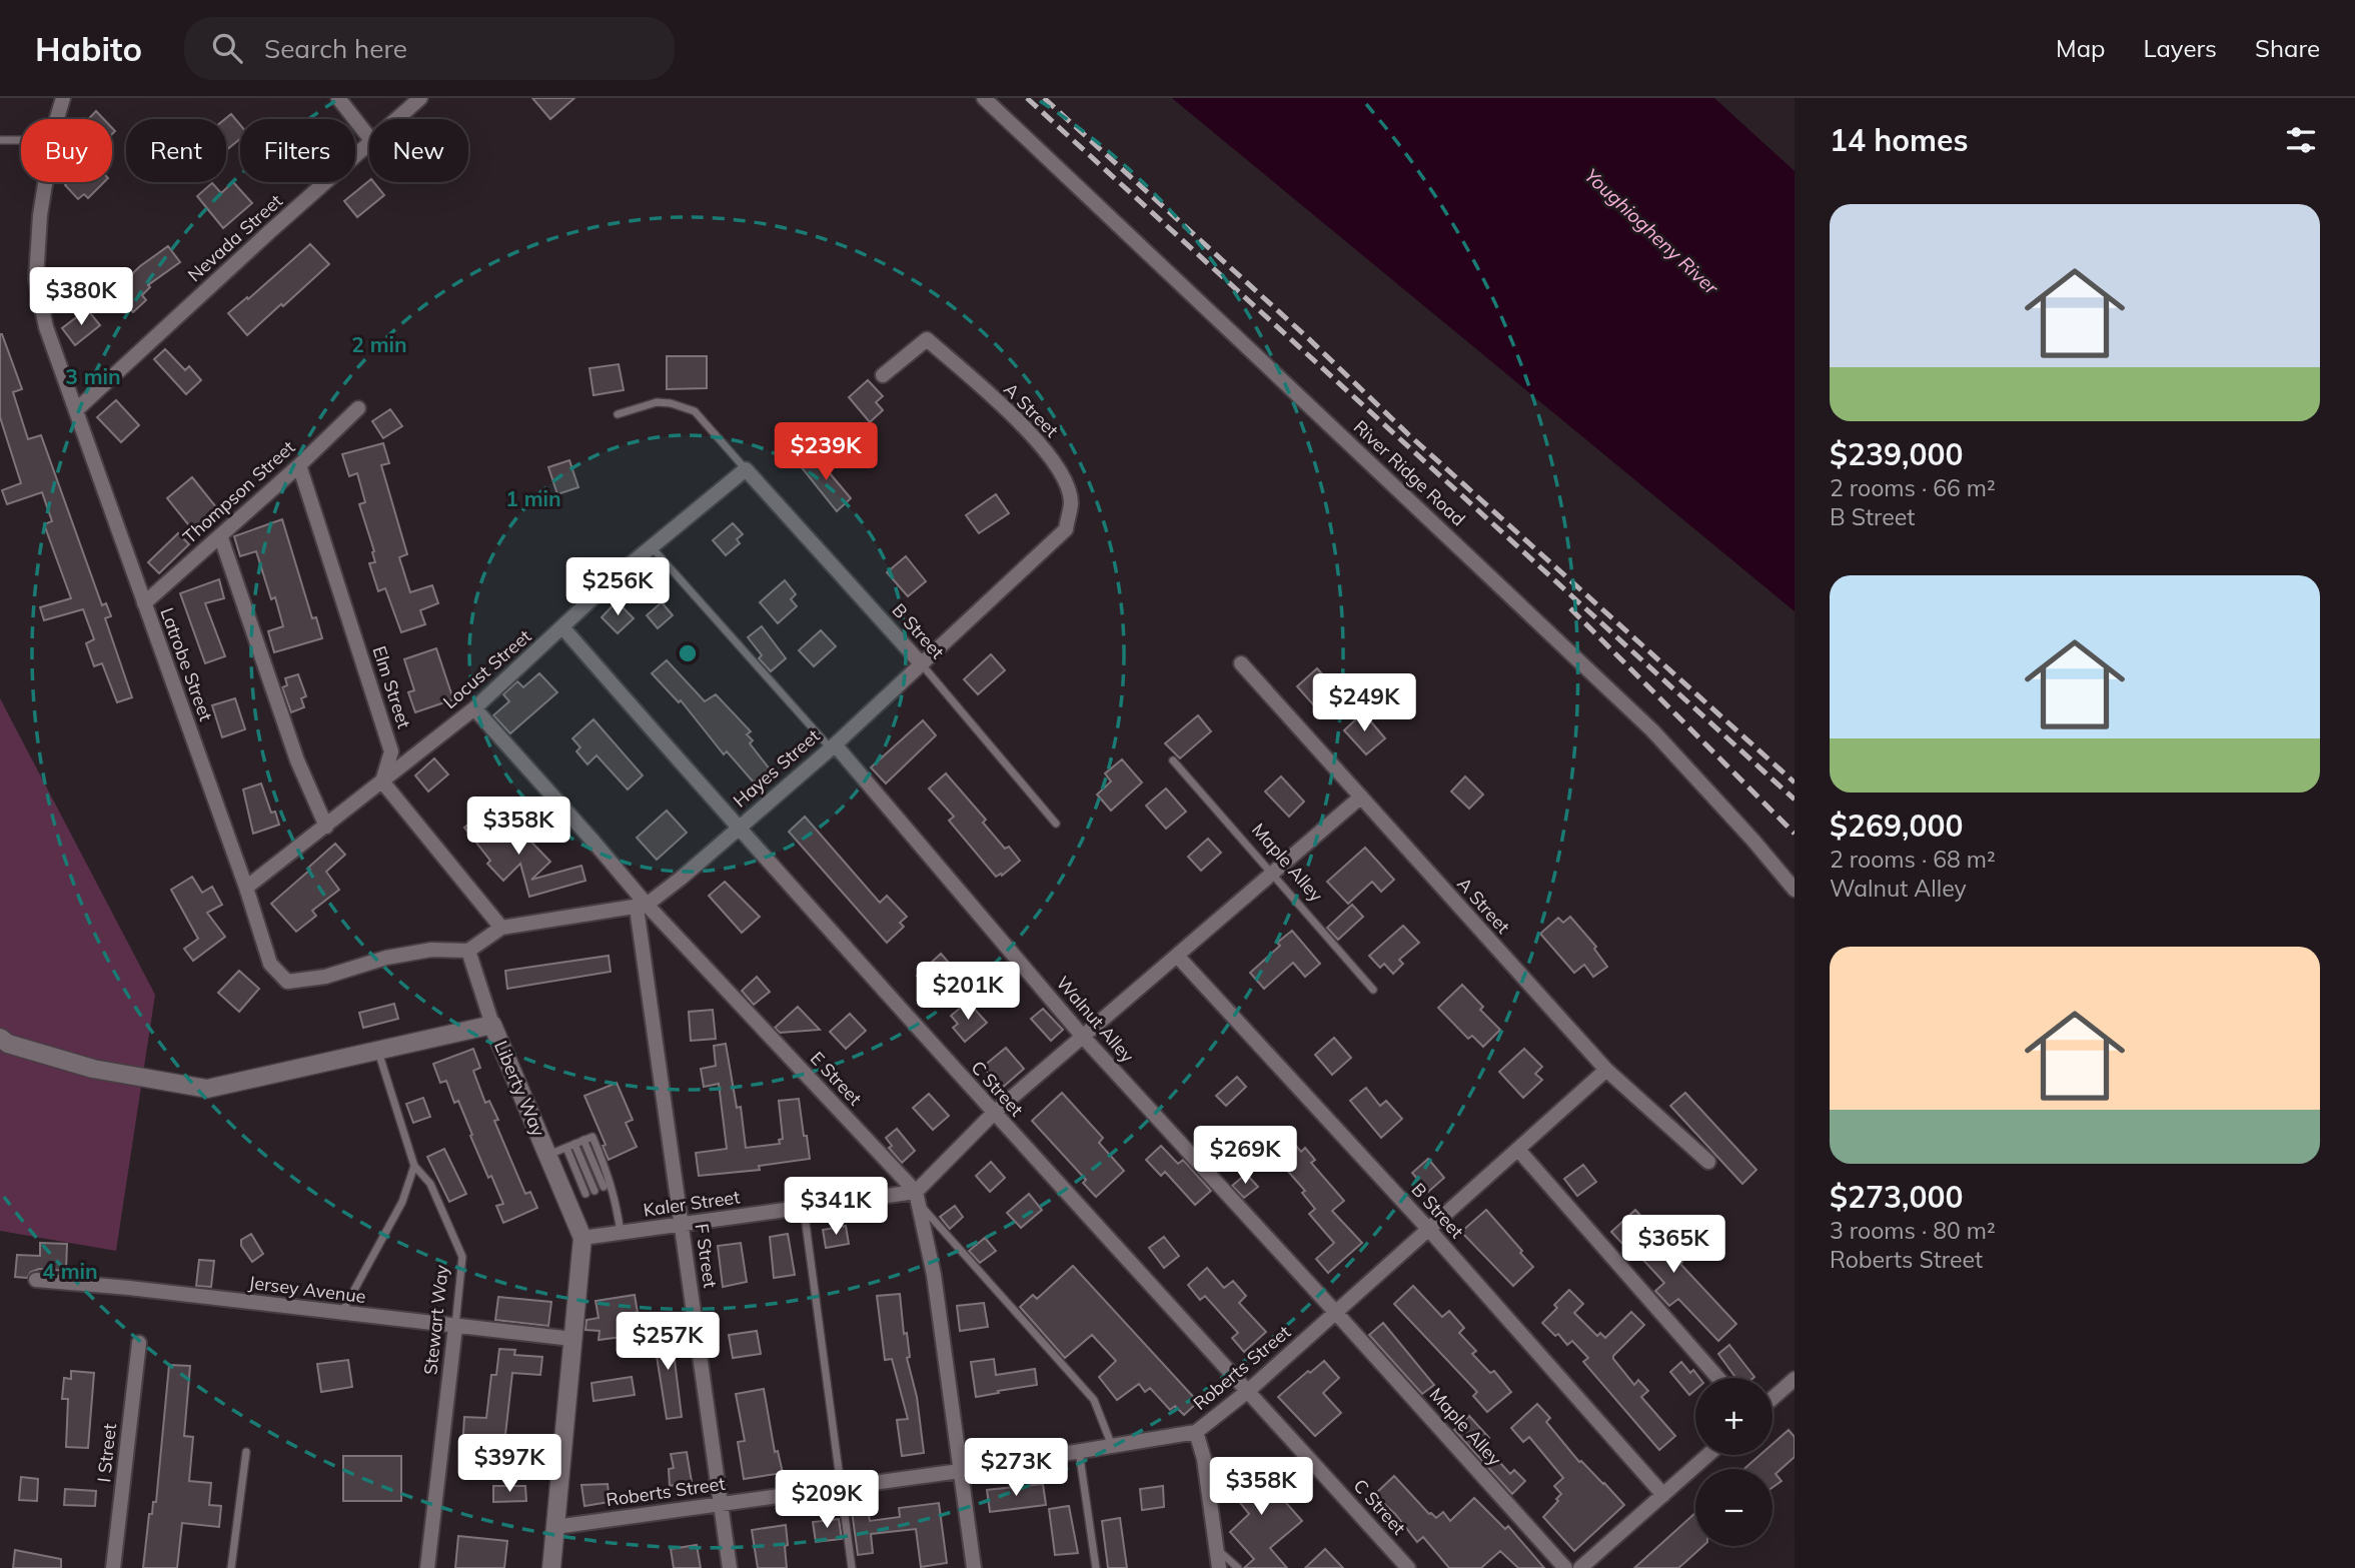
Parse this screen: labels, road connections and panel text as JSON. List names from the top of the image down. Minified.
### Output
{"streets":{"street":["Nevada Street","A Street","River Ridge Road","Thompson Street","B Street","Latrobe Street","Locust Street","Elm Street","Hayes Street","Maple Alley","Walnut Alley","E Street","Liberty Way","C Street","Kaler Street","F Street","Jersey Avenue","Stewart Way","Roberts Street","I Street"]},"crossings":[["Nevada Street","Latrobe Street"],["A Street","Hayes Street"],["A Street","Roberts Street"],["Thompson Street","Latrobe Street"],["Thompson Street","Elm Street"],["B Street","Locust Street"],["B Street","Hayes Street"],["B Street","Roberts Street"],["Latrobe Street","Locust Street"],["Latrobe Street","Hayes Street"],["Locust Street","Elm Street"],["Locust Street","E Street"],["Locust Street","C Street"],["Hayes Street","Walnut Alley"],["Hayes Street","E Street"],["Hayes Street","C Street"],["Hayes Street","F Street"],["Maple Alley","Walnut Alley"],["Maple Alley","Roberts Street"],["Walnut Alley","Roberts Street"],["E Street","Kaler Street"],["E Street","F Street"],["Liberty Way","Kaler Street"],["Liberty Way","Jersey Avenue"],["Liberty Way","Stewart Way"],["Liberty Way","Roberts Street"],["C Street","Roberts Street"],["Kaler Street","F Street"],["F Street","Roberts Street"],["Jersey Avenue","Stewart Way"]],"water":["Youghiogheny River"],"page":{"header":"Habito","search":"Search here","nav":["Map","Layers","Share"],"heading":"14 homes","chip":["Buy","Rent","Filters","New"],"list":[{"name":"$239,000","note":"2 rooms · 66 m² · B Street"},{"name":"$269,000","note":"2 rooms · 68 m² · Walnut Alley"},{"name":"$273,000","note":"3 rooms · 80 m² · Roberts Street"}],"price":["$380K","$239K","$256K","$249K","$358K","$201K","$269K","$341K","$365K","$257K","$397K","$273K","$358K","$209K"],"map_buttons":["+","−"]},"rings":["2 min","3 min","1 min","4 min"]}
